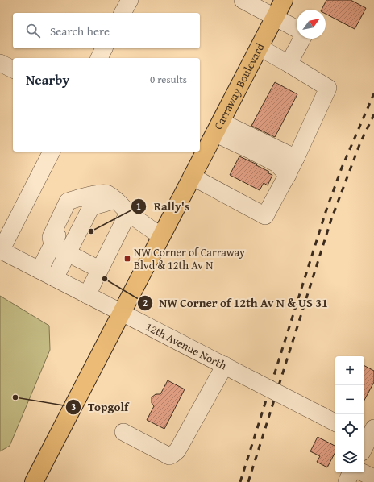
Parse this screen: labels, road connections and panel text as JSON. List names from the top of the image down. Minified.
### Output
{"streets":{"main road":["Carraway Boulevard"],"street":["12th Avenue North"]},"crossings":[["Carraway Boulevard","12th Avenue North"]],"places":{"other":["Rally's","NW Corner of 12th Av N & US 31","Topgolf"],"transit":["NW Corner of Carraway Blvd & 12th Av N"]},"north":"top right","page":{"search":"Search here","heading":["Nearby","0 results"],"map_buttons":["+","−"]}}
